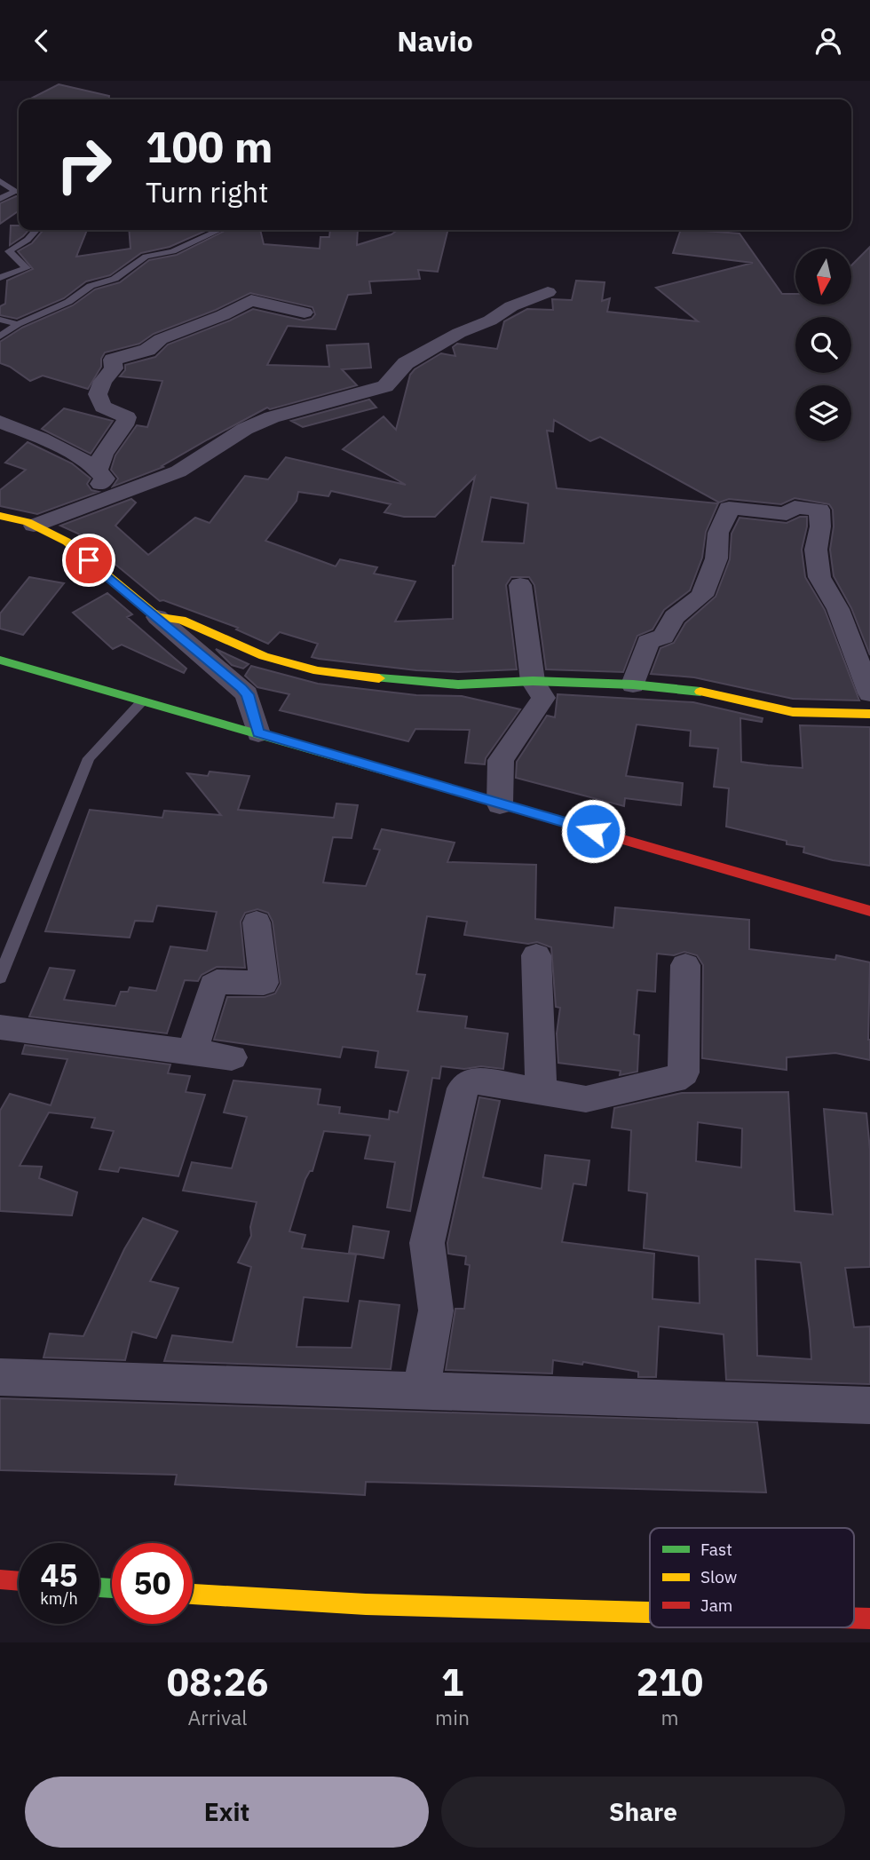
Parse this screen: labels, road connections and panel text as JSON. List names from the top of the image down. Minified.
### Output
{"legend":["Fast","Slow","Jam"],"north":"bottom","page":{"header":"Navio","turn":["100 m","Turn right"],"speed":"45 km/h","limit":"50","eta":["08:26","Arrival","1","min","210","m"],"buttons":["Exit","Share"]}}
